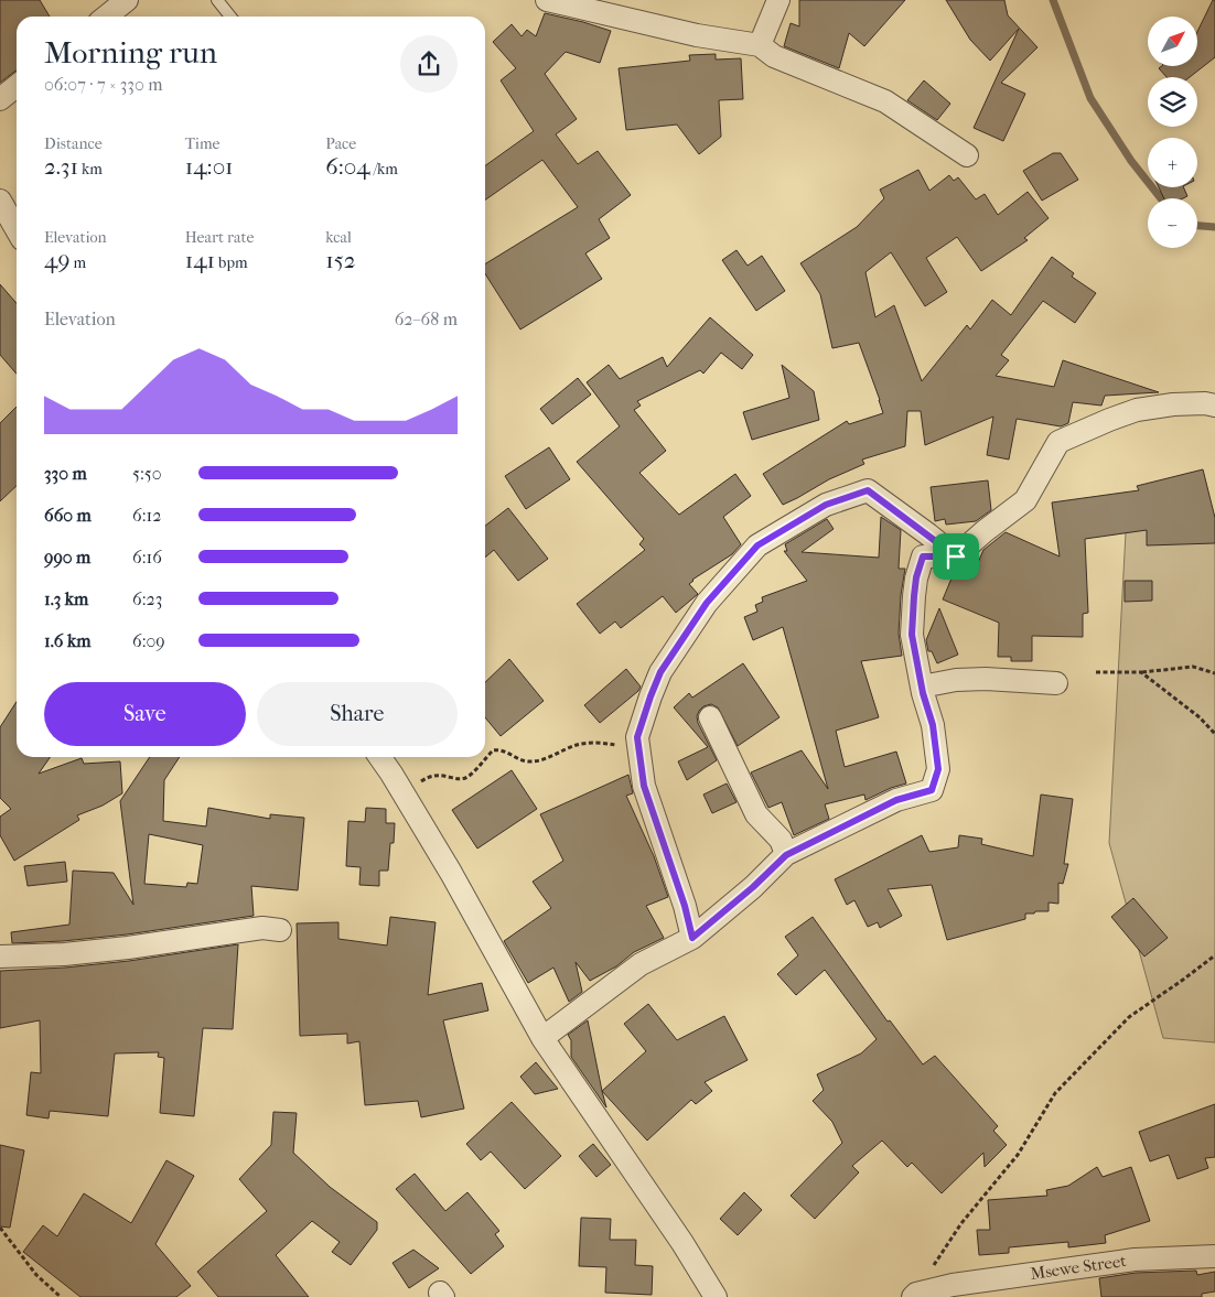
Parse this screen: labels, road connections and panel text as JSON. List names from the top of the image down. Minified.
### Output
{"streets":{"street":["Msewe Street"]},"north":"top right","page":{"map_buttons":["+","−"],"heading":["Morning run","06:07 · 7 × 330 m"],"stats":[["Distance","2.31 km"],["Time","14:01"],["Pace","6:04 /km"],["Elevation","49 m"],["Heart rate","141 bpm"],["kcal","152"]],"chart":["Elevation","62–68 m"],"list":[{"name":"330 m","note":"5:50"},{"name":"660 m","note":"6:12"},{"name":"990 m","note":"6:16"},{"name":"1.3 km","note":"6:23"},{"name":"1.6 km","note":"6:09"}],"buttons":["Save","Share"]}}
